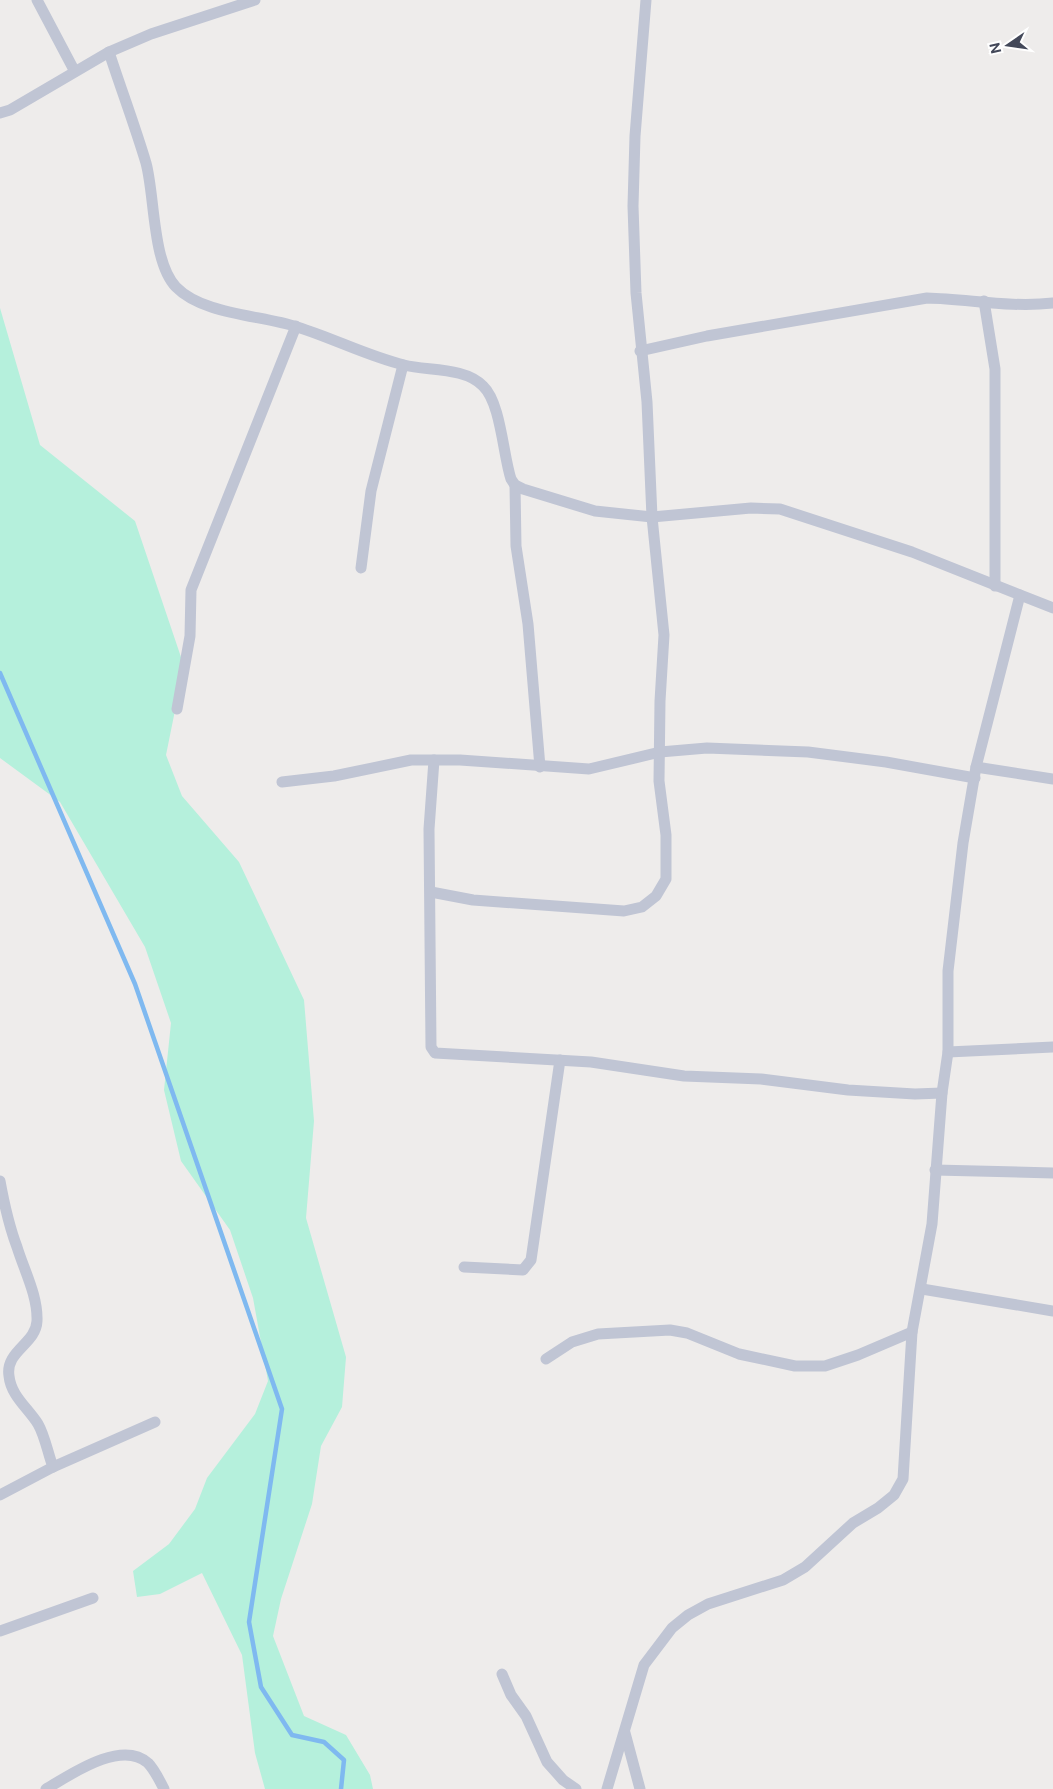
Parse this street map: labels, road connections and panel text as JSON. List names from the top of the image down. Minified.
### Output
{"north":"left"}
